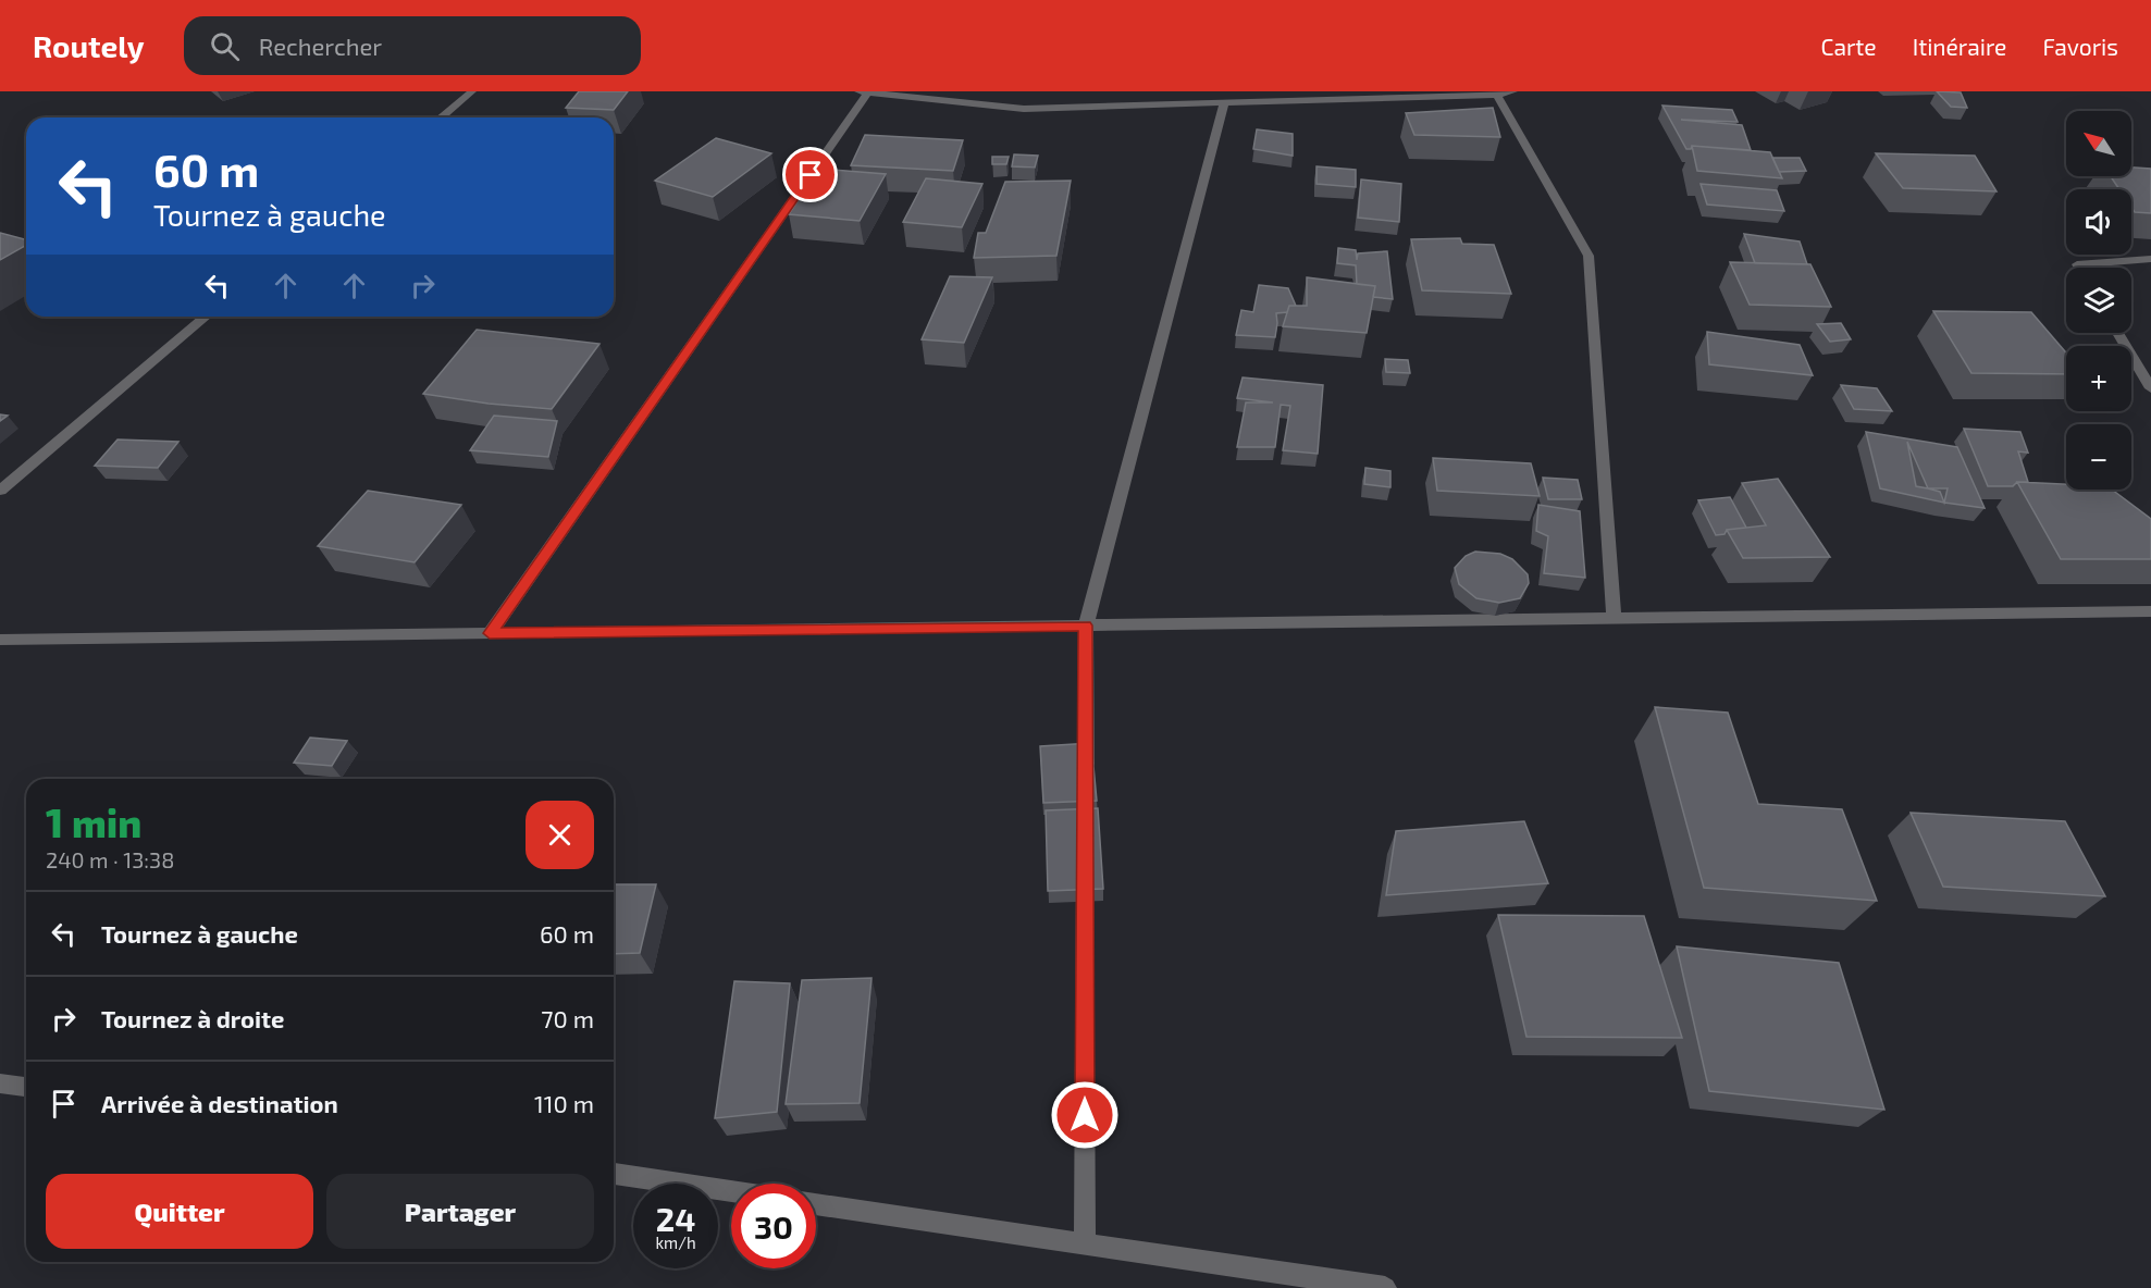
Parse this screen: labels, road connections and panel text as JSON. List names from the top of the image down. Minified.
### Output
{"north":"top left","page":{"header":"Routely","search":"Rechercher","nav":["Carte","Itinéraire","Favoris"],"map_buttons":["+","−"],"turn":["60 m","Tournez à gauche"],"heading":["1 min","240 m · 13:38"],"list":[{"name":"Tournez à gauche","value":"60 m"},{"name":"Tournez à droite","value":"70 m"},{"name":"Arrivée à destination","value":"110 m"}],"buttons":["Quitter","Partager"],"speed":"24 km/h","limit":"30"}}
